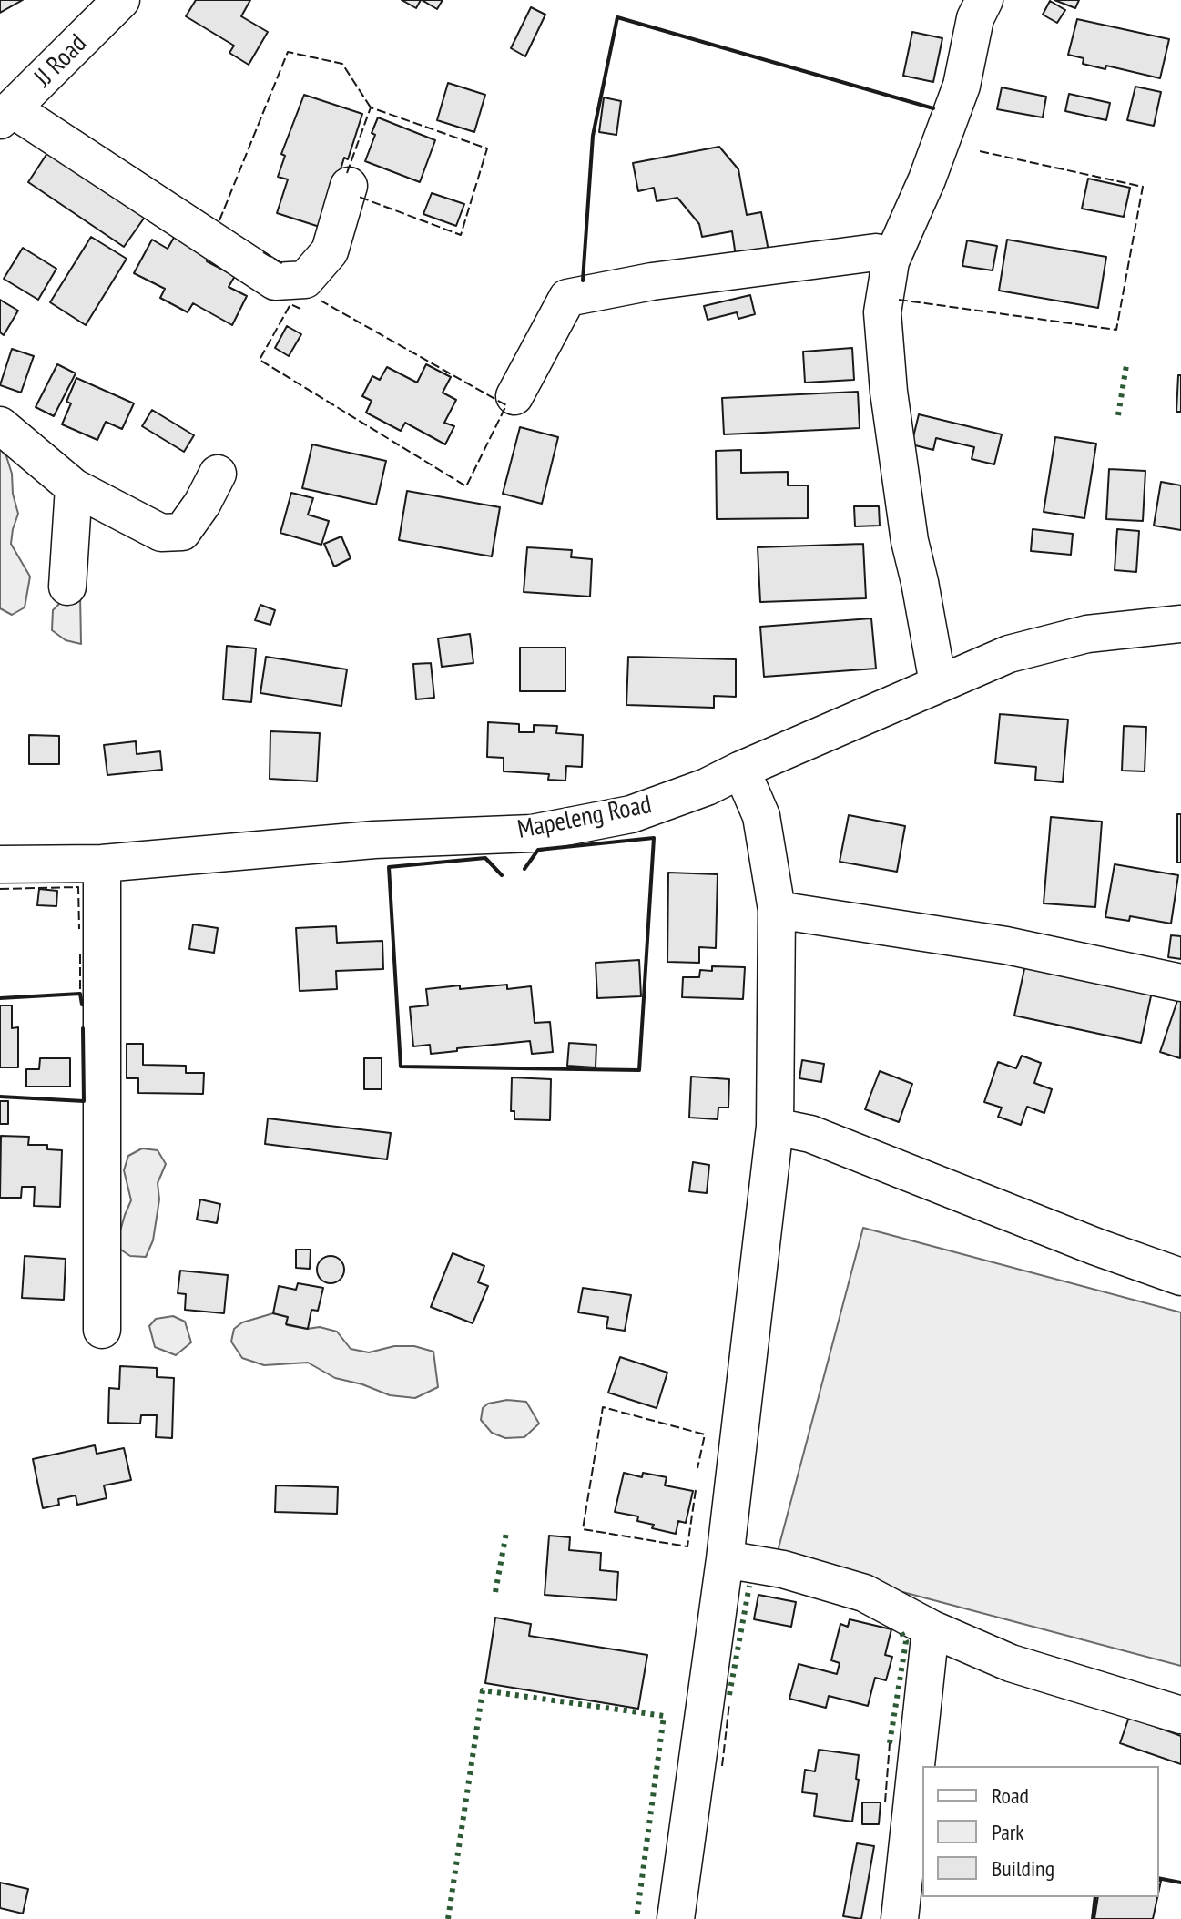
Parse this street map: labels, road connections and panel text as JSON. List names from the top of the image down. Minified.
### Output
{"streets":{"street":["JJ Road","Mapeleng Road"]},"legend":["Road","Park","Building"]}
